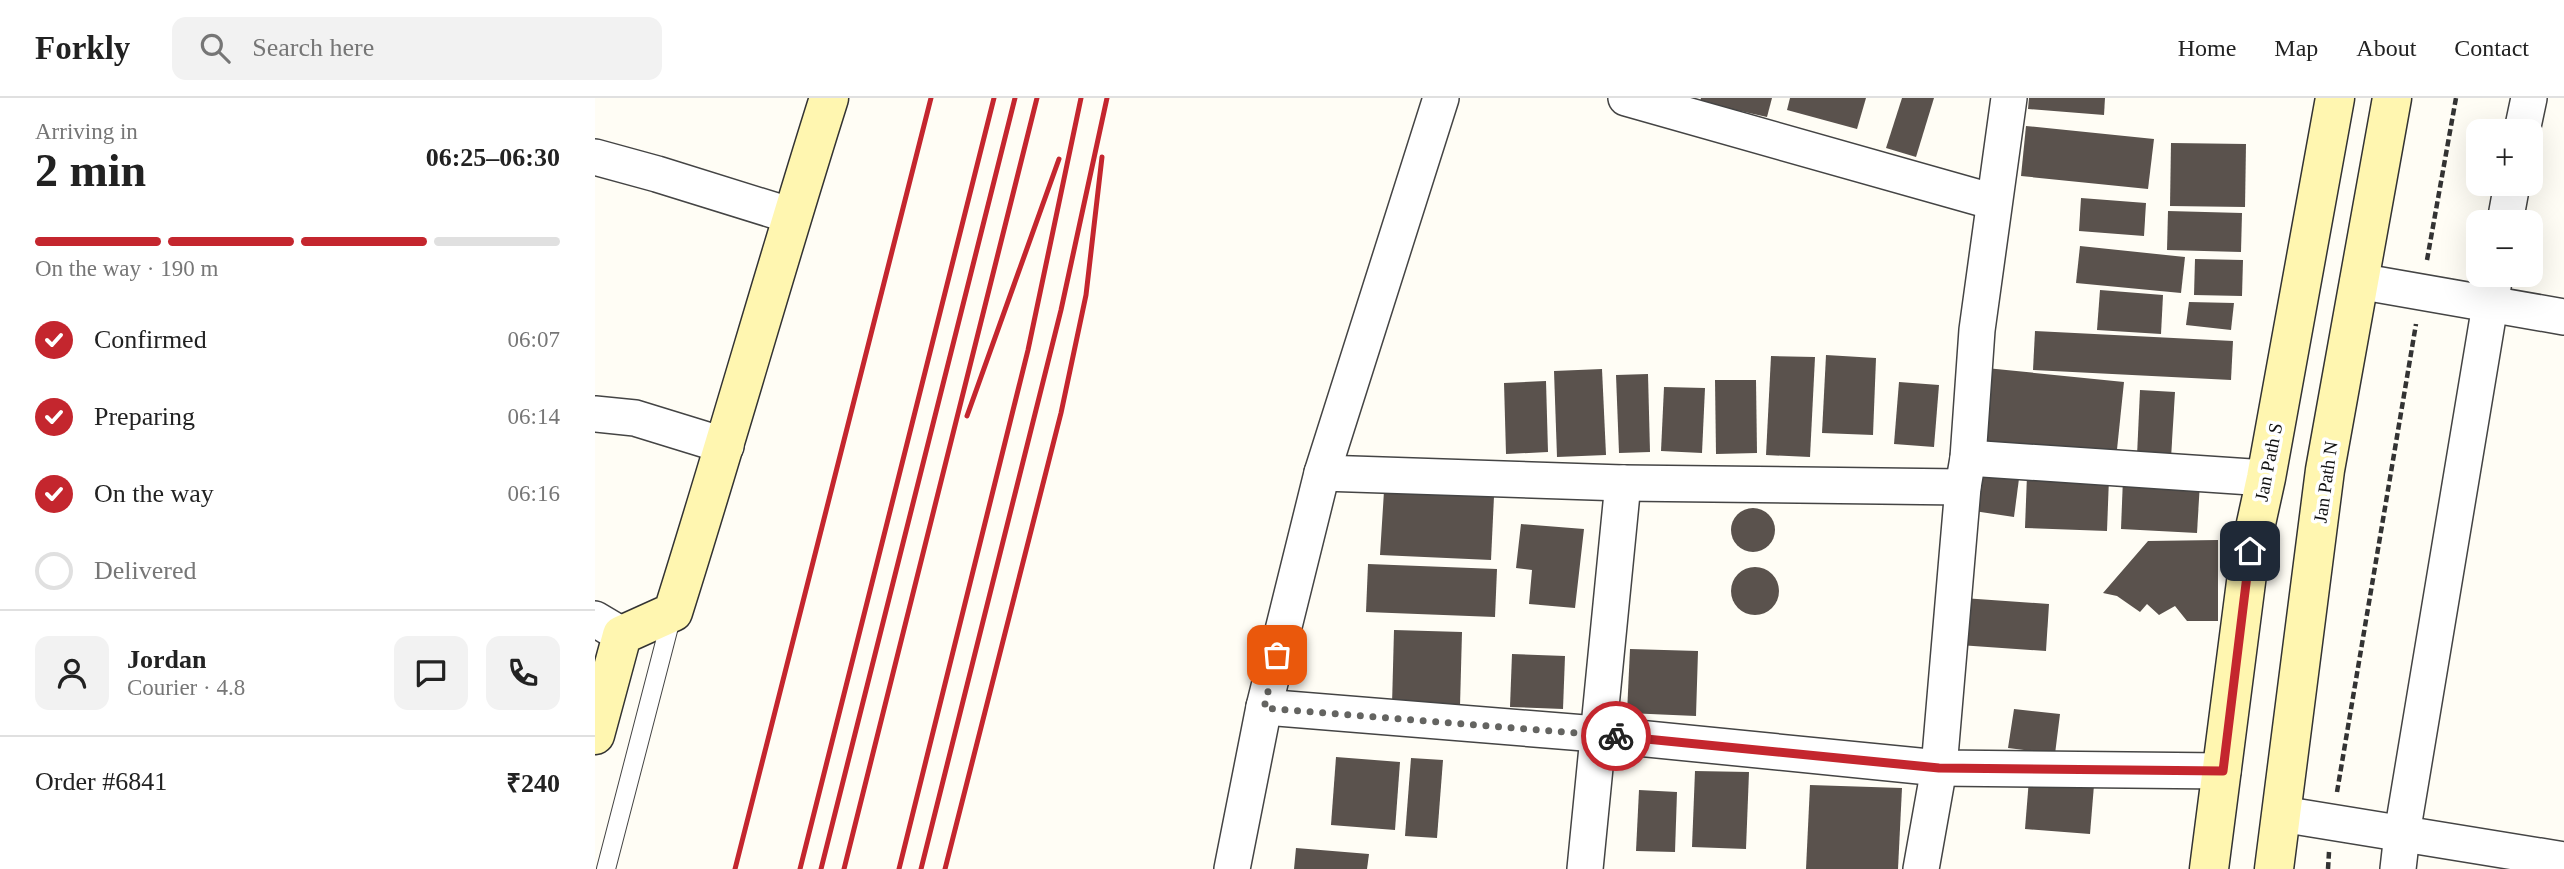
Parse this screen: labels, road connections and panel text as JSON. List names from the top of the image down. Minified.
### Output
{"streets":{"main road":["Jan Path S","Jan Path N"]},"page":{"header":"Forkly","search":"Search here","nav":["Home","Map","About","Contact"],"heading":["2 min","Arriving in","06:25–06:30"],"panel":["Jordan","Courier · 4.8","Order #6841","₹240"],"map_buttons":["+","−"],"bar":"On the way · 190 m","list":[["Confirmed","06:07"],["Preparing","06:14"],["On the way","06:16"],"Delivered"]}}
